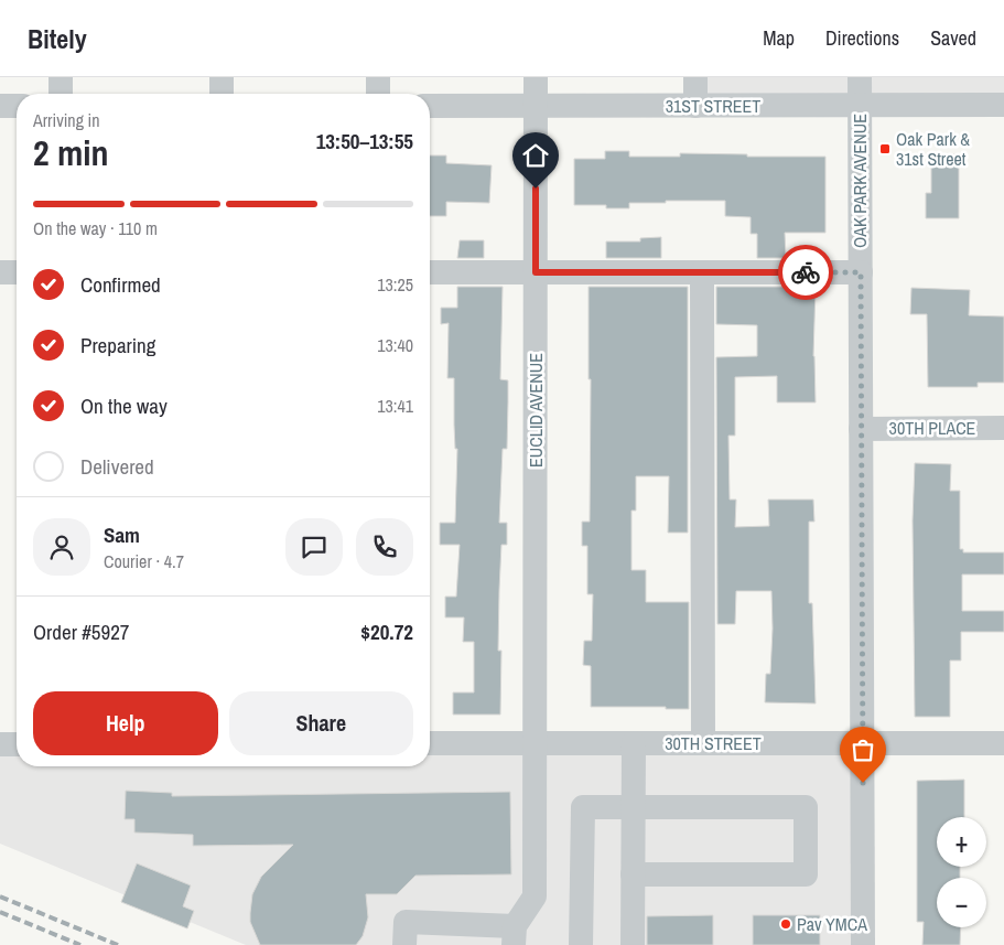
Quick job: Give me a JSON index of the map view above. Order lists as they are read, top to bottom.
{
  "streets": {
    "street": [
      "31ST STREET",
      "OAK PARK AVENUE",
      "EUCLID AVENUE",
      "30TH PLACE",
      "30TH STREET"
    ]
  },
  "crossings": [
    ["31ST STREET", "OAK PARK AVENUE"],
    ["31ST STREET", "EUCLID AVENUE"],
    ["OAK PARK AVENUE", "30TH PLACE"],
    ["OAK PARK AVENUE", "30TH STREET"],
    ["EUCLID AVENUE", "30TH STREET"]
  ],
  "places": {
    "transit": ["Oak Park & 31st Street"],
    "other": ["Pav YMCA"]
  },
  "page": {
    "header": "Bitely",
    "nav": ["Map", "Directions", "Saved"],
    "heading": ["2 min", "Arriving in", "13:50–13:55"],
    "panel": [
      "Sam",
      "Courier · 4.7",
      "Order #5927",
      "$20.72"
    ],
    "bar": "On the way · 110 m",
    "list": [
      ["Confirmed", "13:25"],
      ["Preparing", "13:40"],
      ["On the way", "13:41"],
      "Delivered"
    ],
    "buttons": ["Help", "Share"],
    "map_buttons": ["+", "−"]
  }
}
